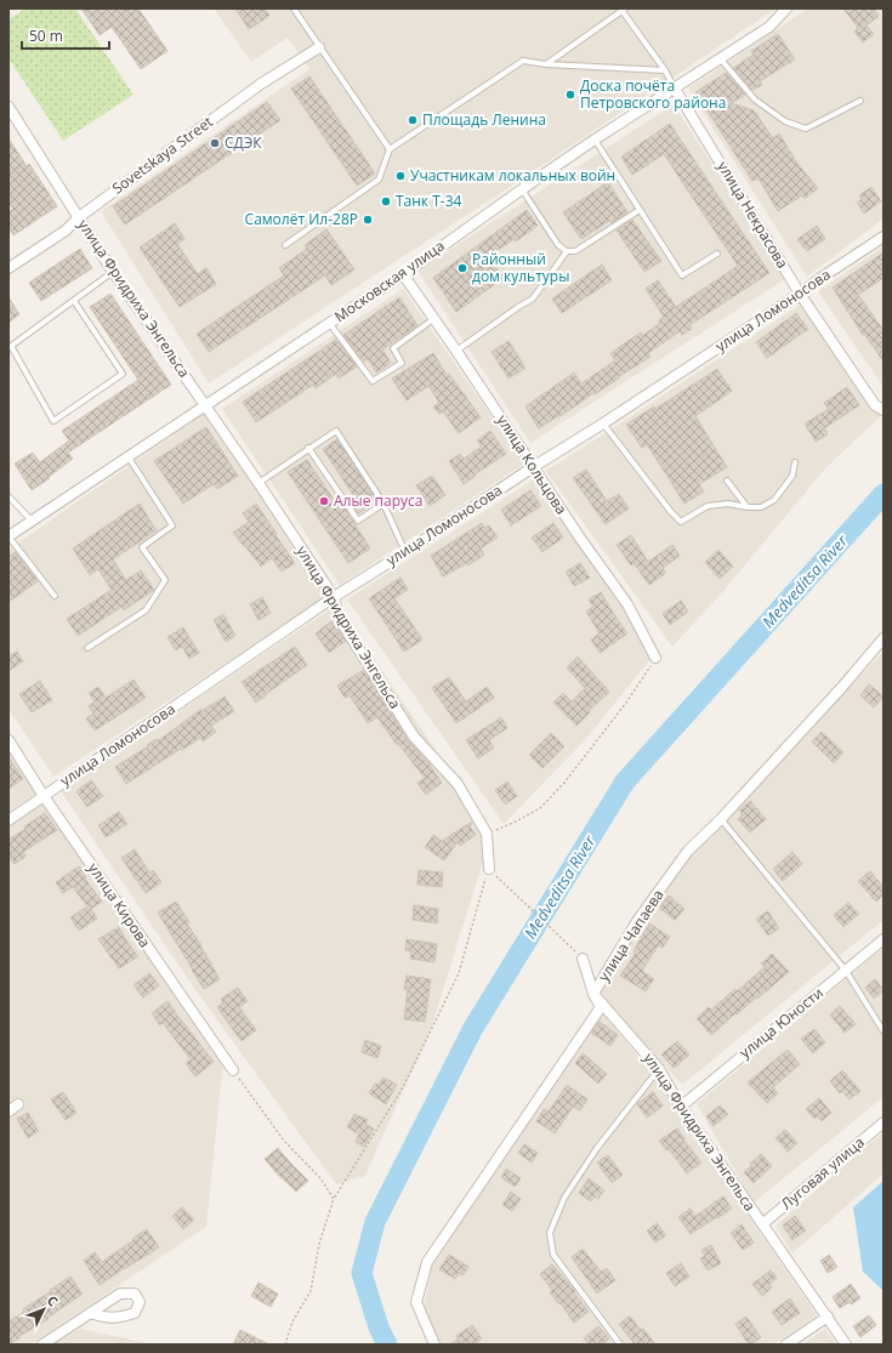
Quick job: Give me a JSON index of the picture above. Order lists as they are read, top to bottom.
{
  "streets": {
    "street": [
      "Sovetskaya Street",
      "улица Некрасова",
      "Московская улица",
      "улица Фридриха Энгельса",
      "улица Ломоносова",
      "улица Кольцова",
      "улица Кирова",
      "улица Чапаева",
      "улица Юности",
      "Луговая улица"
    ]
  },
  "crossings": [
    ["Sovetskaya Street", "улица Фридриха Энгельса"],
    ["улица Некрасова", "Московская улица"],
    ["улица Некрасова", "улица Ломоносова"],
    ["Московская улица", "улица Фридриха Энгельса"],
    ["Московская улица", "улица Кольцова"],
    ["улица Фридриха Энгельса", "улица Ломоносова"],
    ["улица Фридриха Энгельса", "улица Чапаева"],
    ["улица Фридриха Энгельса", "улица Юности"],
    ["улица Фридриха Энгельса", "Луговая улица"],
    ["улица Ломоносова", "улица Кольцова"],
    ["улица Ломоносова", "улица Кирова"]
  ],
  "water": ["Medveditsa River"],
  "places": [
    "Доска почёта Петровского района",
    "Площадь Ленина",
    "СДЭК",
    "Участникам локальных войн",
    "Танк Т-34",
    "Самолёт Ил-28Р",
    "Районный дом культуры",
    "Алые паруса"
  ],
  "scale_bar": "50 m",
  "north": "top right"
}
